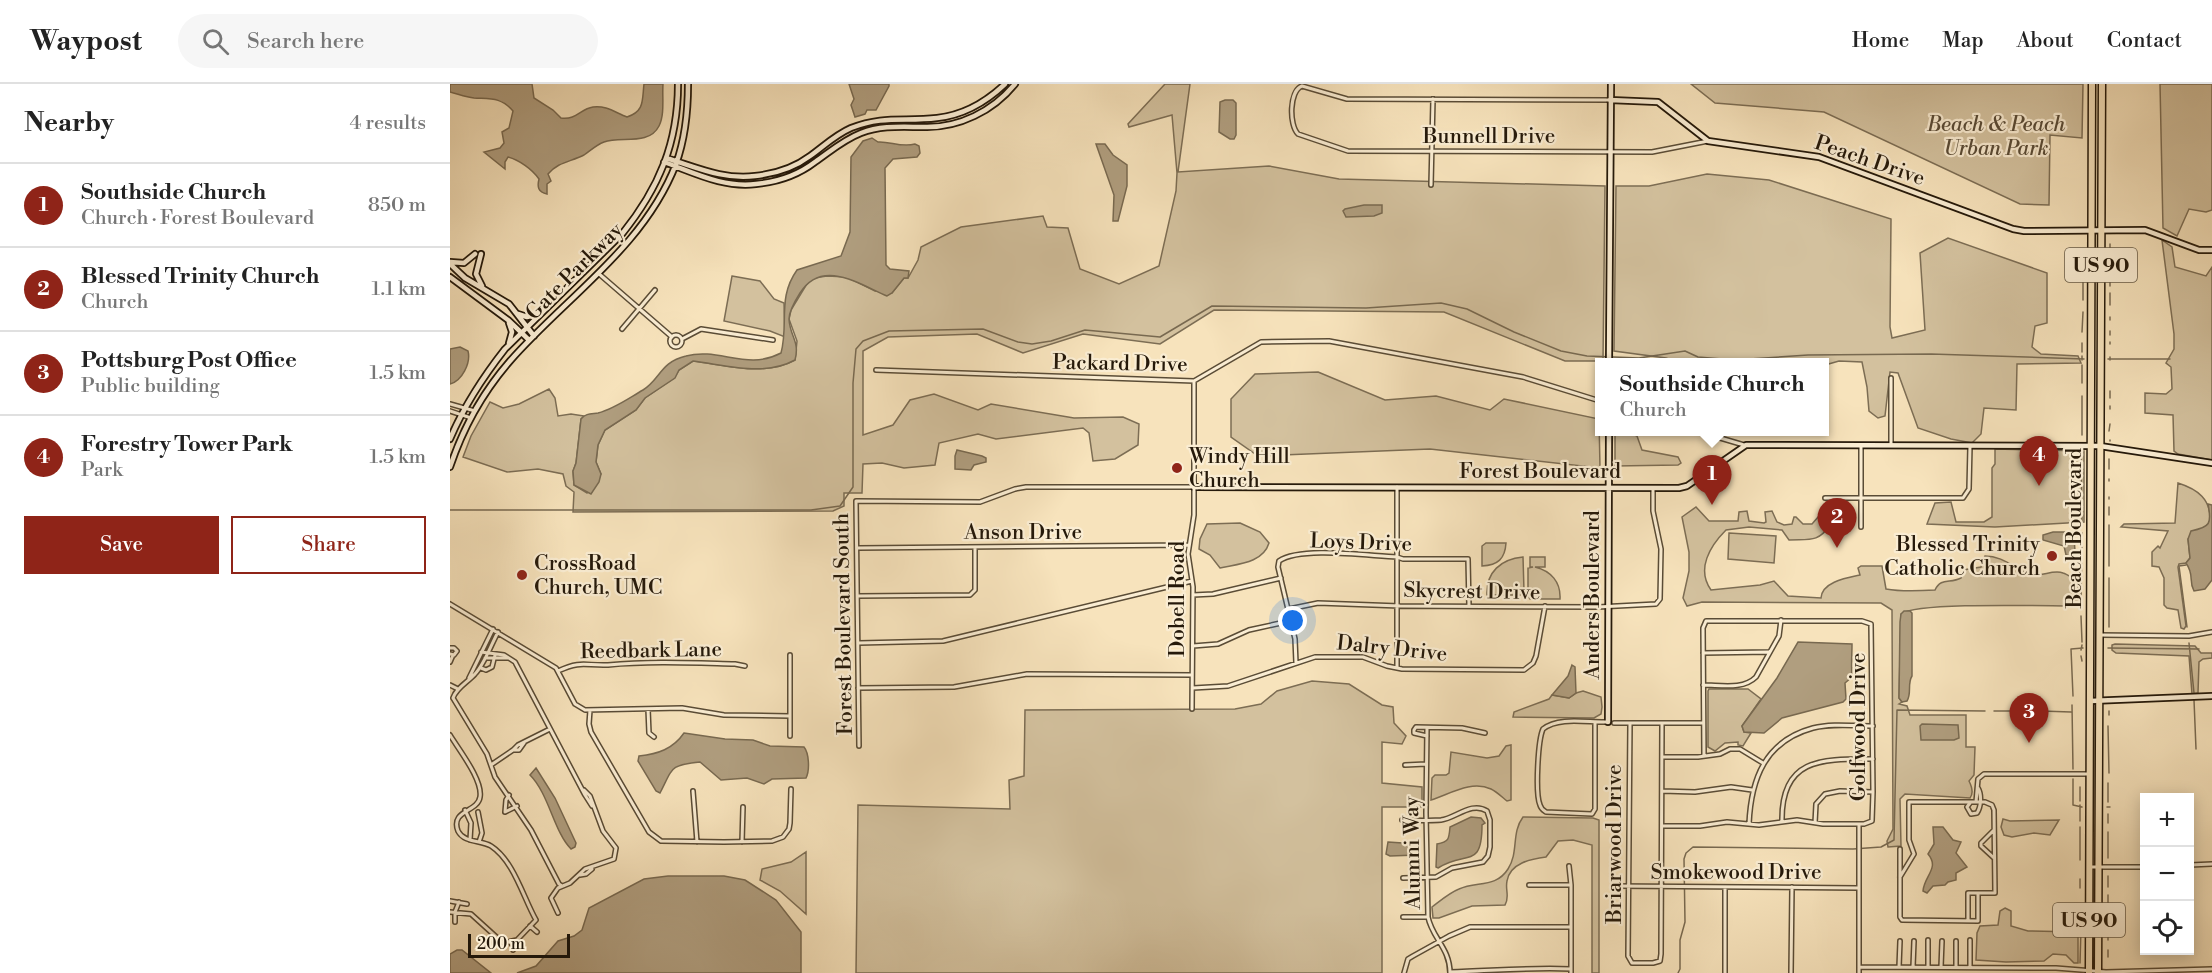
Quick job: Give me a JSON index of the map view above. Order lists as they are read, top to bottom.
{
  "streets": {
    "highway": ["US 90", "Beach Boulevard"],
    "street": [
      "Bunnell Drive",
      "Peach Drive",
      "Gate Parkway",
      "Packard Drive",
      "Forest Boulevard",
      "Anson Drive",
      "Loys Drive",
      "Skycrest Drive",
      "Anders Boulevard",
      "Dobell Road",
      "Forest Boulevard South",
      "Dalry Drive",
      "Reedbark Lane",
      "Golfwood Drive",
      "Briarwood Drive",
      "Alumni Way",
      "Smokewood Drive"
    ]
  },
  "crossings": [
    ["Bunnell Drive", "Peach Drive"],
    ["Peach Drive", "US 90"],
    ["Peach Drive", "Beach Boulevard"],
    ["Packard Drive", "Dobell Road"],
    ["Forest Boulevard", "Skycrest Drive"],
    ["Forest Boulevard", "Anders Boulevard"],
    ["Forest Boulevard", "Dobell Road"],
    ["Forest Boulevard", "Forest Boulevard South"],
    ["Anson Drive", "Dobell Road"],
    ["Anson Drive", "Forest Boulevard South"],
    ["Loys Drive", "Skycrest Drive"],
    ["Skycrest Drive", "Anders Boulevard"],
    ["Skycrest Drive", "Dalry Drive"],
    ["Dobell Road", "Dalry Drive"],
    ["Briarwood Drive", "Smokewood Drive"]
  ],
  "parks": ["Beach & Peach Urban Park"],
  "places": ["Windy Hill Church", "Blessed Trinity Catholic Church", "CrossRoad Church, UMC"],
  "scale_bar": "200 m",
  "page": {
    "header": "Waypost",
    "search": "Search here",
    "nav": [
      "Home",
      "Map",
      "About",
      "Contact"
    ],
    "heading": ["Nearby", "4 results"],
    "list": [
      {
        "mark": "1",
        "name": "Southside Church",
        "note": "Church · Forest Boulevard",
        "value": "850 m"
      },
      {
        "mark": "2",
        "name": "Blessed Trinity Church",
        "note": "Church",
        "value": "1.1 km"
      },
      {
        "mark": "3",
        "name": "Pottsburg Post Office",
        "note": "Public building",
        "value": "1.5 km"
      },
      {
        "mark": "4",
        "name": "Forestry Tower Park",
        "note": "Park",
        "value": "1.5 km"
      }
    ],
    "popup": ["Southside Church", "Church"],
    "pins": [
      "4",
      "1",
      "2",
      "3"
    ],
    "buttons": ["Save", "Share"],
    "map_buttons": ["+", "−"],
    "scale": "200 m"
  }
}
